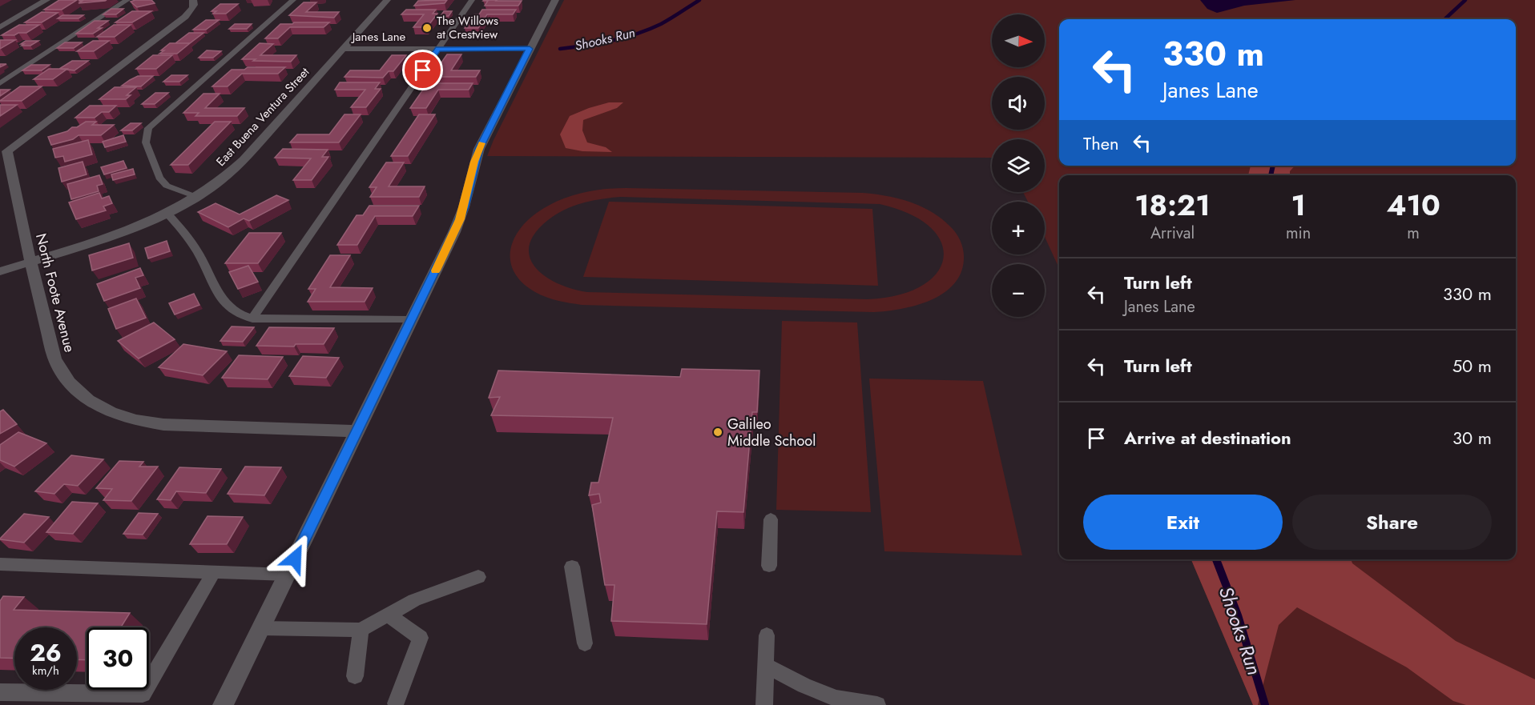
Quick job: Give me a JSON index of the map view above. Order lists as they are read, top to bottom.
{
  "streets": {
    "street": ["Janes Lane", "East Buena Ventura Street", "North Foote Avenue"]
  },
  "crossings": [
    ["Janes Lane", "East Buena Ventura Street"],
    ["East Buena Ventura Street", "North Foote Avenue"]
  ],
  "water": ["Shooks Run"],
  "places": ["The Willows at Crestview", "Galileo Middle School"],
  "north": "right",
  "page": {
    "map_buttons": ["+", "−"],
    "turn": ["330 m", "Janes Lane"],
    "then": "Then",
    "eta": [
      "18:21",
      "Arrival",
      "1",
      "min",
      "410",
      "m"
    ],
    "list": [
      {
        "name": "Turn left",
        "note": "Janes Lane",
        "value": "330 m"
      },
      {
        "name": "Turn left",
        "value": "50 m"
      },
      {
        "name": "Arrive at destination",
        "value": "30 m"
      }
    ],
    "buttons": ["Exit", "Share"],
    "speed": "26 km/h",
    "limit": "30"
  }
}
